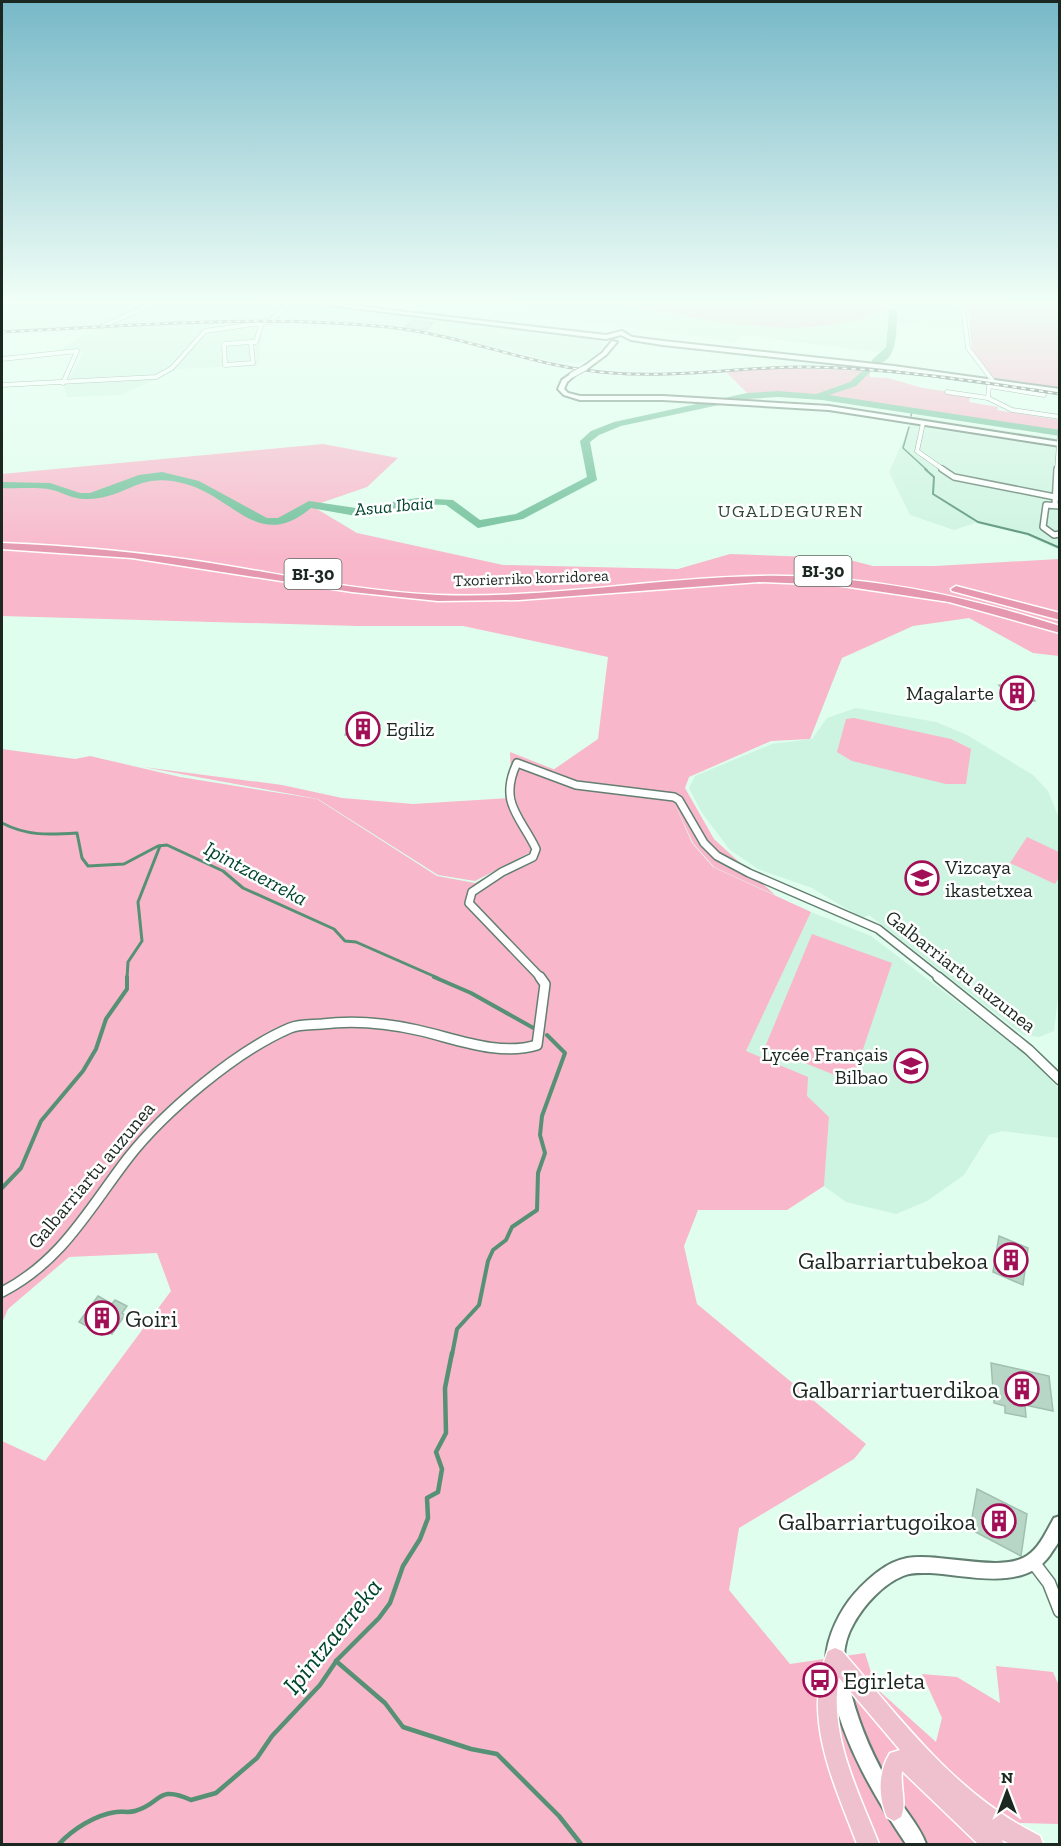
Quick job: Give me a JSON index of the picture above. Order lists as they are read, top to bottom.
{
  "streets": {
    "highway": ["BI-30", "Txorierriko korridorea"],
    "street": ["Galbarriartu auzunea"]
  },
  "districts": ["UGALDEGUREN"],
  "water": ["Asua Ibaia", "Ipintzaerreka"],
  "places": {
    "building": [
      "Magalarte",
      "Egiliz",
      "Galbarriartubekoa",
      "Goiri",
      "Galbarriartuerdikoa",
      "Galbarriartugoikoa"
    ],
    "school or university": ["Vizcaya ikastetxea", "Lycée Français Bilbao"],
    "bus stop": ["Egirleta"]
  },
  "north": "top"
}
